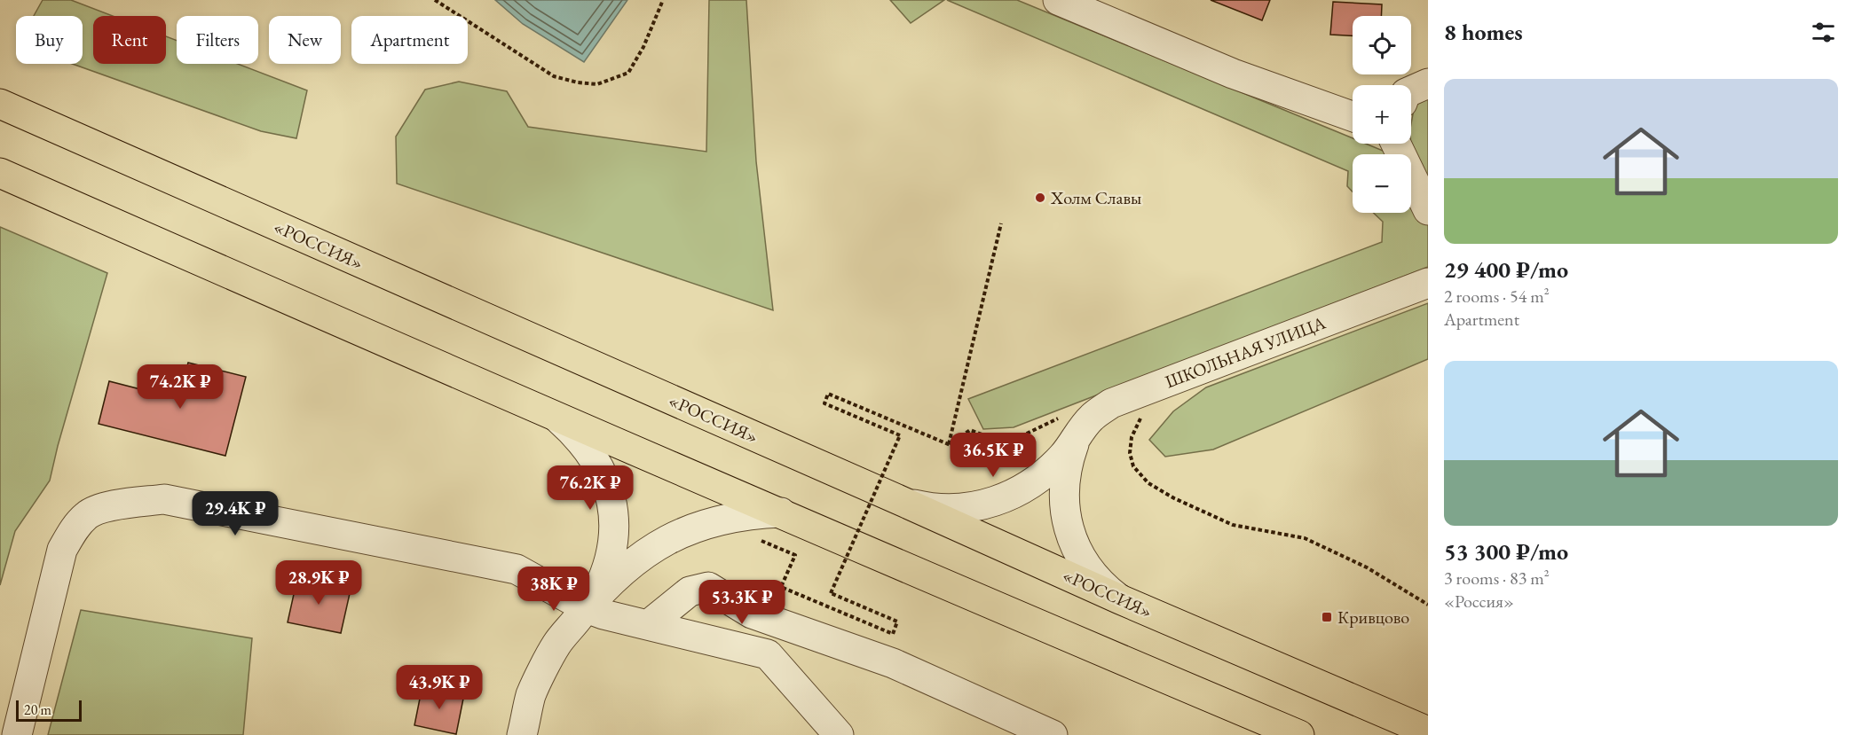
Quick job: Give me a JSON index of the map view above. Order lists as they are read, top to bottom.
{
  "streets": {
    "highway": ["«РОССИЯ»"],
    "street": ["ШКОЛЬНАЯ УЛИЦА"]
  },
  "places": {
    "other": ["Холм Славы"],
    "transit": ["Кривцово"]
  },
  "scale_bar": "20 m",
  "page": {
    "heading": "8 homes",
    "map_buttons": ["+", "−"],
    "chip": [
      "Buy",
      "Rent",
      "Filters",
      "New",
      "Apartment"
    ],
    "list": [
      {
        "name": "29 400 ₽/mo",
        "note": "2 rooms · 54 m² · Apartment"
      },
      {
        "name": "53 300 ₽/mo",
        "note": "3 rooms · 83 m² · «Россия»"
      }
    ],
    "price": [
      "74.2K ₽",
      "36.5K ₽",
      "76.2K ₽",
      "29.4K ₽",
      "28.9K ₽",
      "38K ₽",
      "53.3K ₽",
      "43.9K ₽"
    ],
    "scale": "20 m"
  }
}
